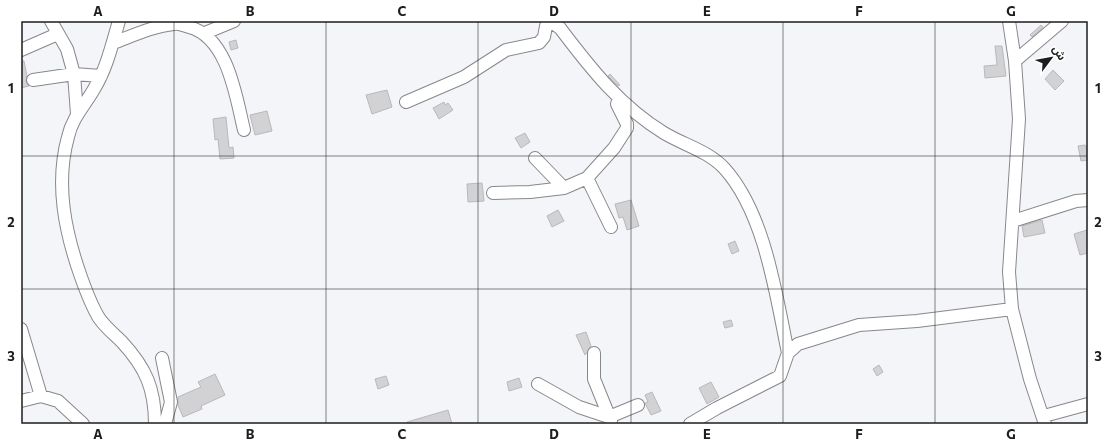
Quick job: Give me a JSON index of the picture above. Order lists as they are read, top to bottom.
{
  "north": "top right",
  "grid": {
    "columns": [
      "A",
      "B",
      "C",
      "D",
      "E",
      "F",
      "G"
    ],
    "rows": ["1", "2", "3"]
  }
}
